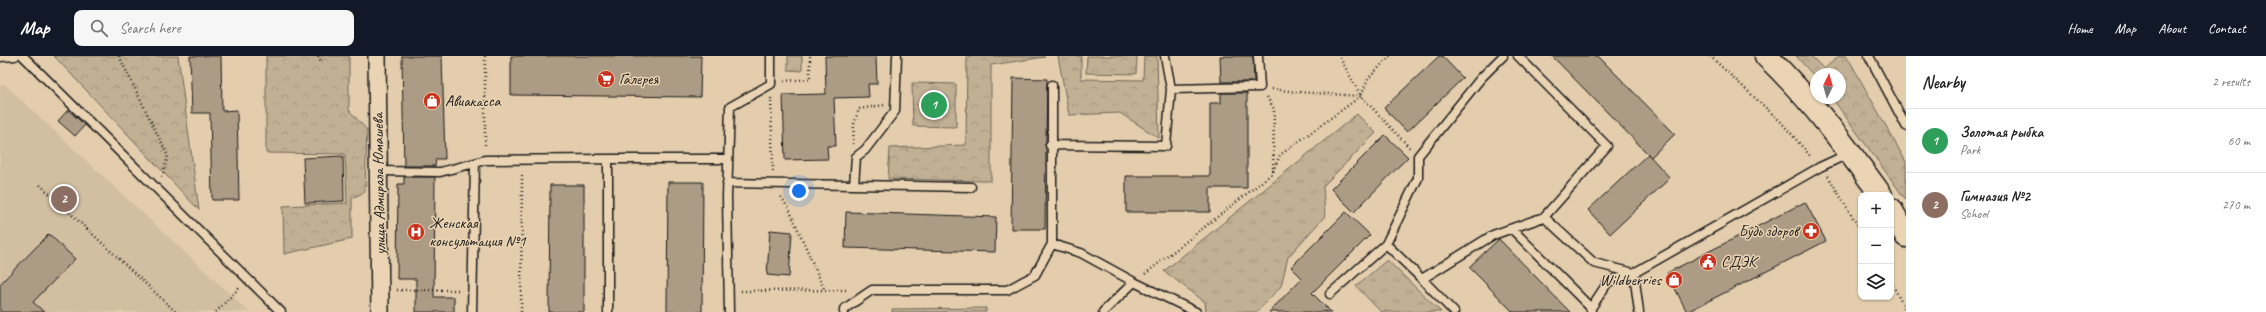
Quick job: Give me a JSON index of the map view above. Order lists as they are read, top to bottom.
{
  "streets": {
    "street": ["улица Адмирала Юмашева"]
  },
  "places": {
    "supermarket": ["Галерея"],
    "shop": ["Авиакасса", "Wildberries"],
    "pharmacy": ["Будь здоров"],
    "hospital": ["Женская консультация №1"],
    "public building": ["СДЭК"]
  },
  "north": "top",
  "page": {
    "header": "Map",
    "search": "Search here",
    "nav": [
      "Home",
      "Map",
      "About",
      "Contact"
    ],
    "heading": ["Nearby", "2 results"],
    "pins": ["1", "2"],
    "list": [
      {
        "mark": "1",
        "name": "Золотая рыбка",
        "note": "Park",
        "value": "60 m"
      },
      {
        "mark": "2",
        "name": "Гимназия №2",
        "note": "School",
        "value": "270 m"
      }
    ],
    "map_buttons": ["+", "−"]
  }
}
